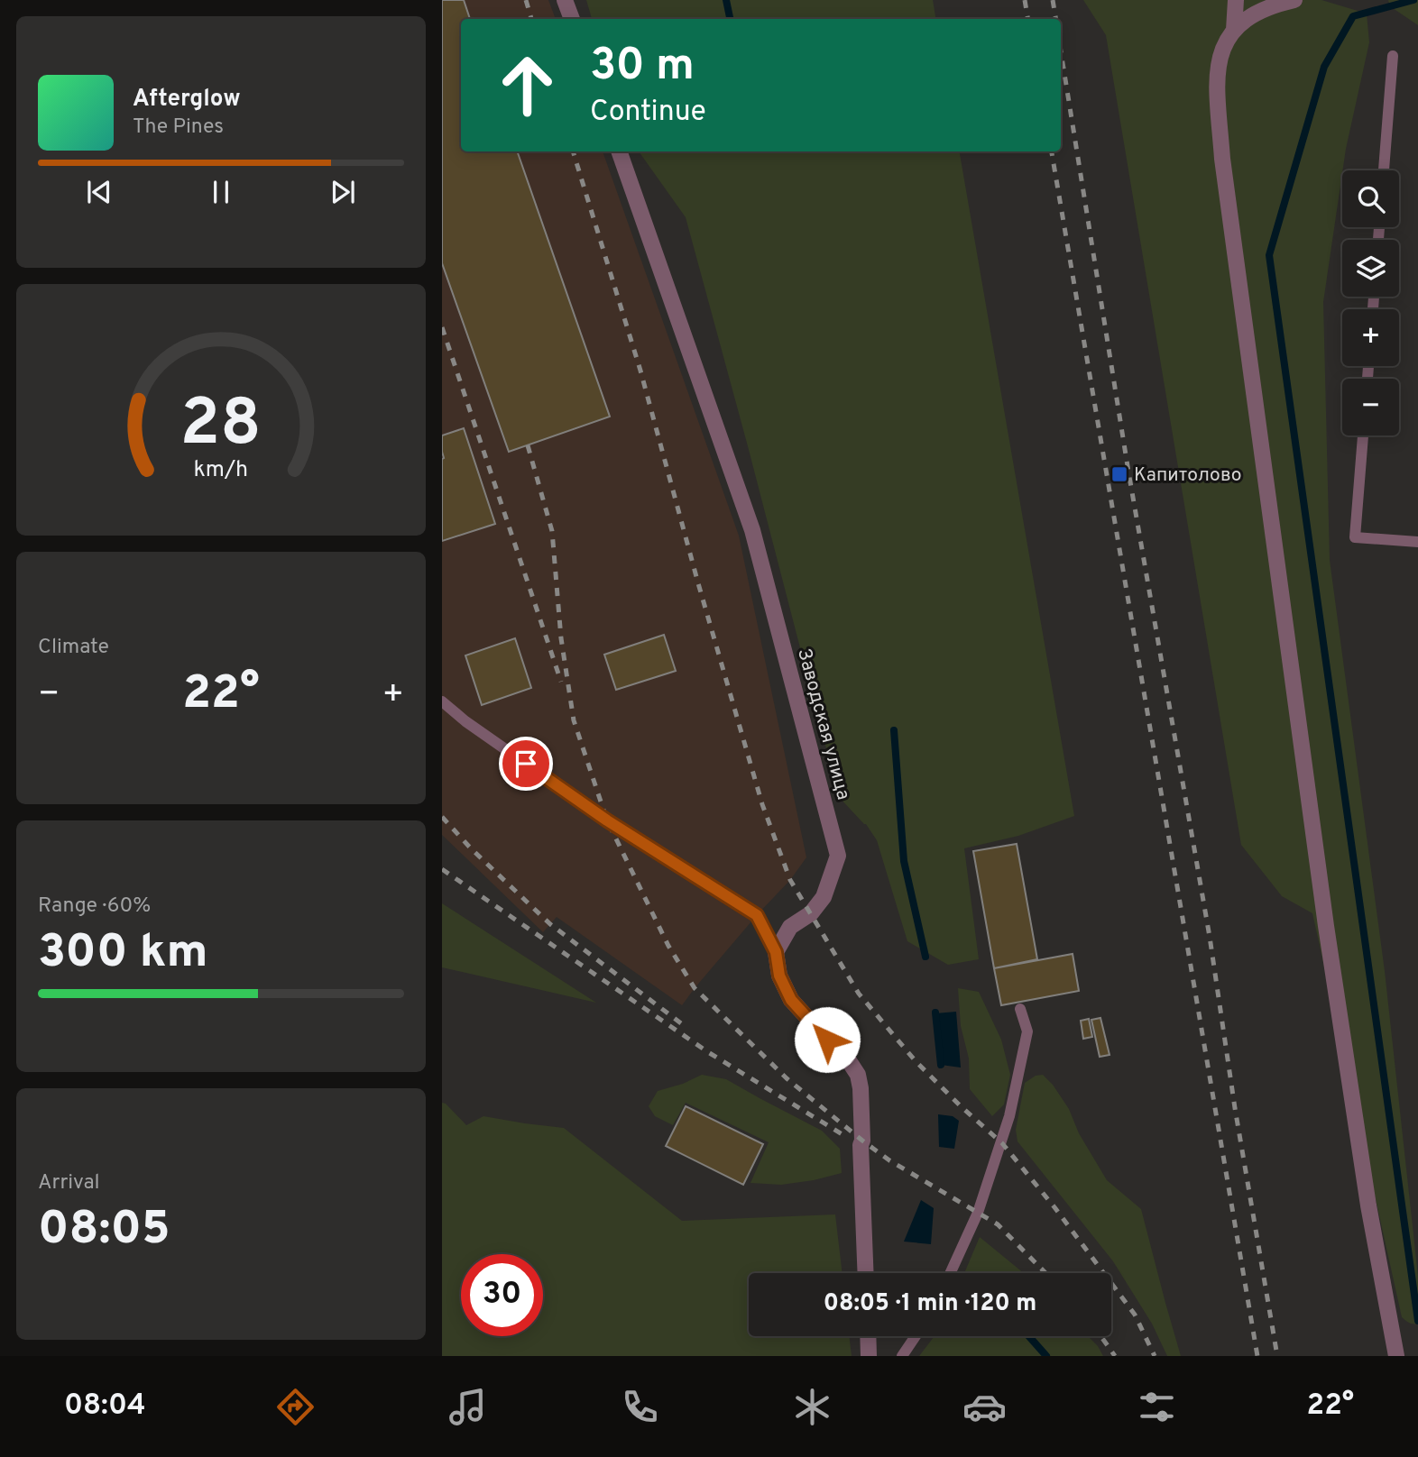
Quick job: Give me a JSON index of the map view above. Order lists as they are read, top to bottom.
{
  "streets": {
    "street": ["Заводская улица"]
  },
  "places": {
    "transit": ["Капитолово"]
  },
  "page": {
    "turn": ["30 m", "Continue"],
    "song": ["Afterglow", "The Pines"],
    "map_buttons": ["+", "−"],
    "tile": [
      "Climate",
      ["Range · 60%", "300 km"],
      ["Arrival", "08:05"]
    ],
    "heat": ["−", "22°", "+"],
    "limit": "30",
    "trip": "08:05 · 1 min · 120 m",
    "tabs": ["08:04", "22°"],
    "gauge": ["28", "km/h"]
  }
}
